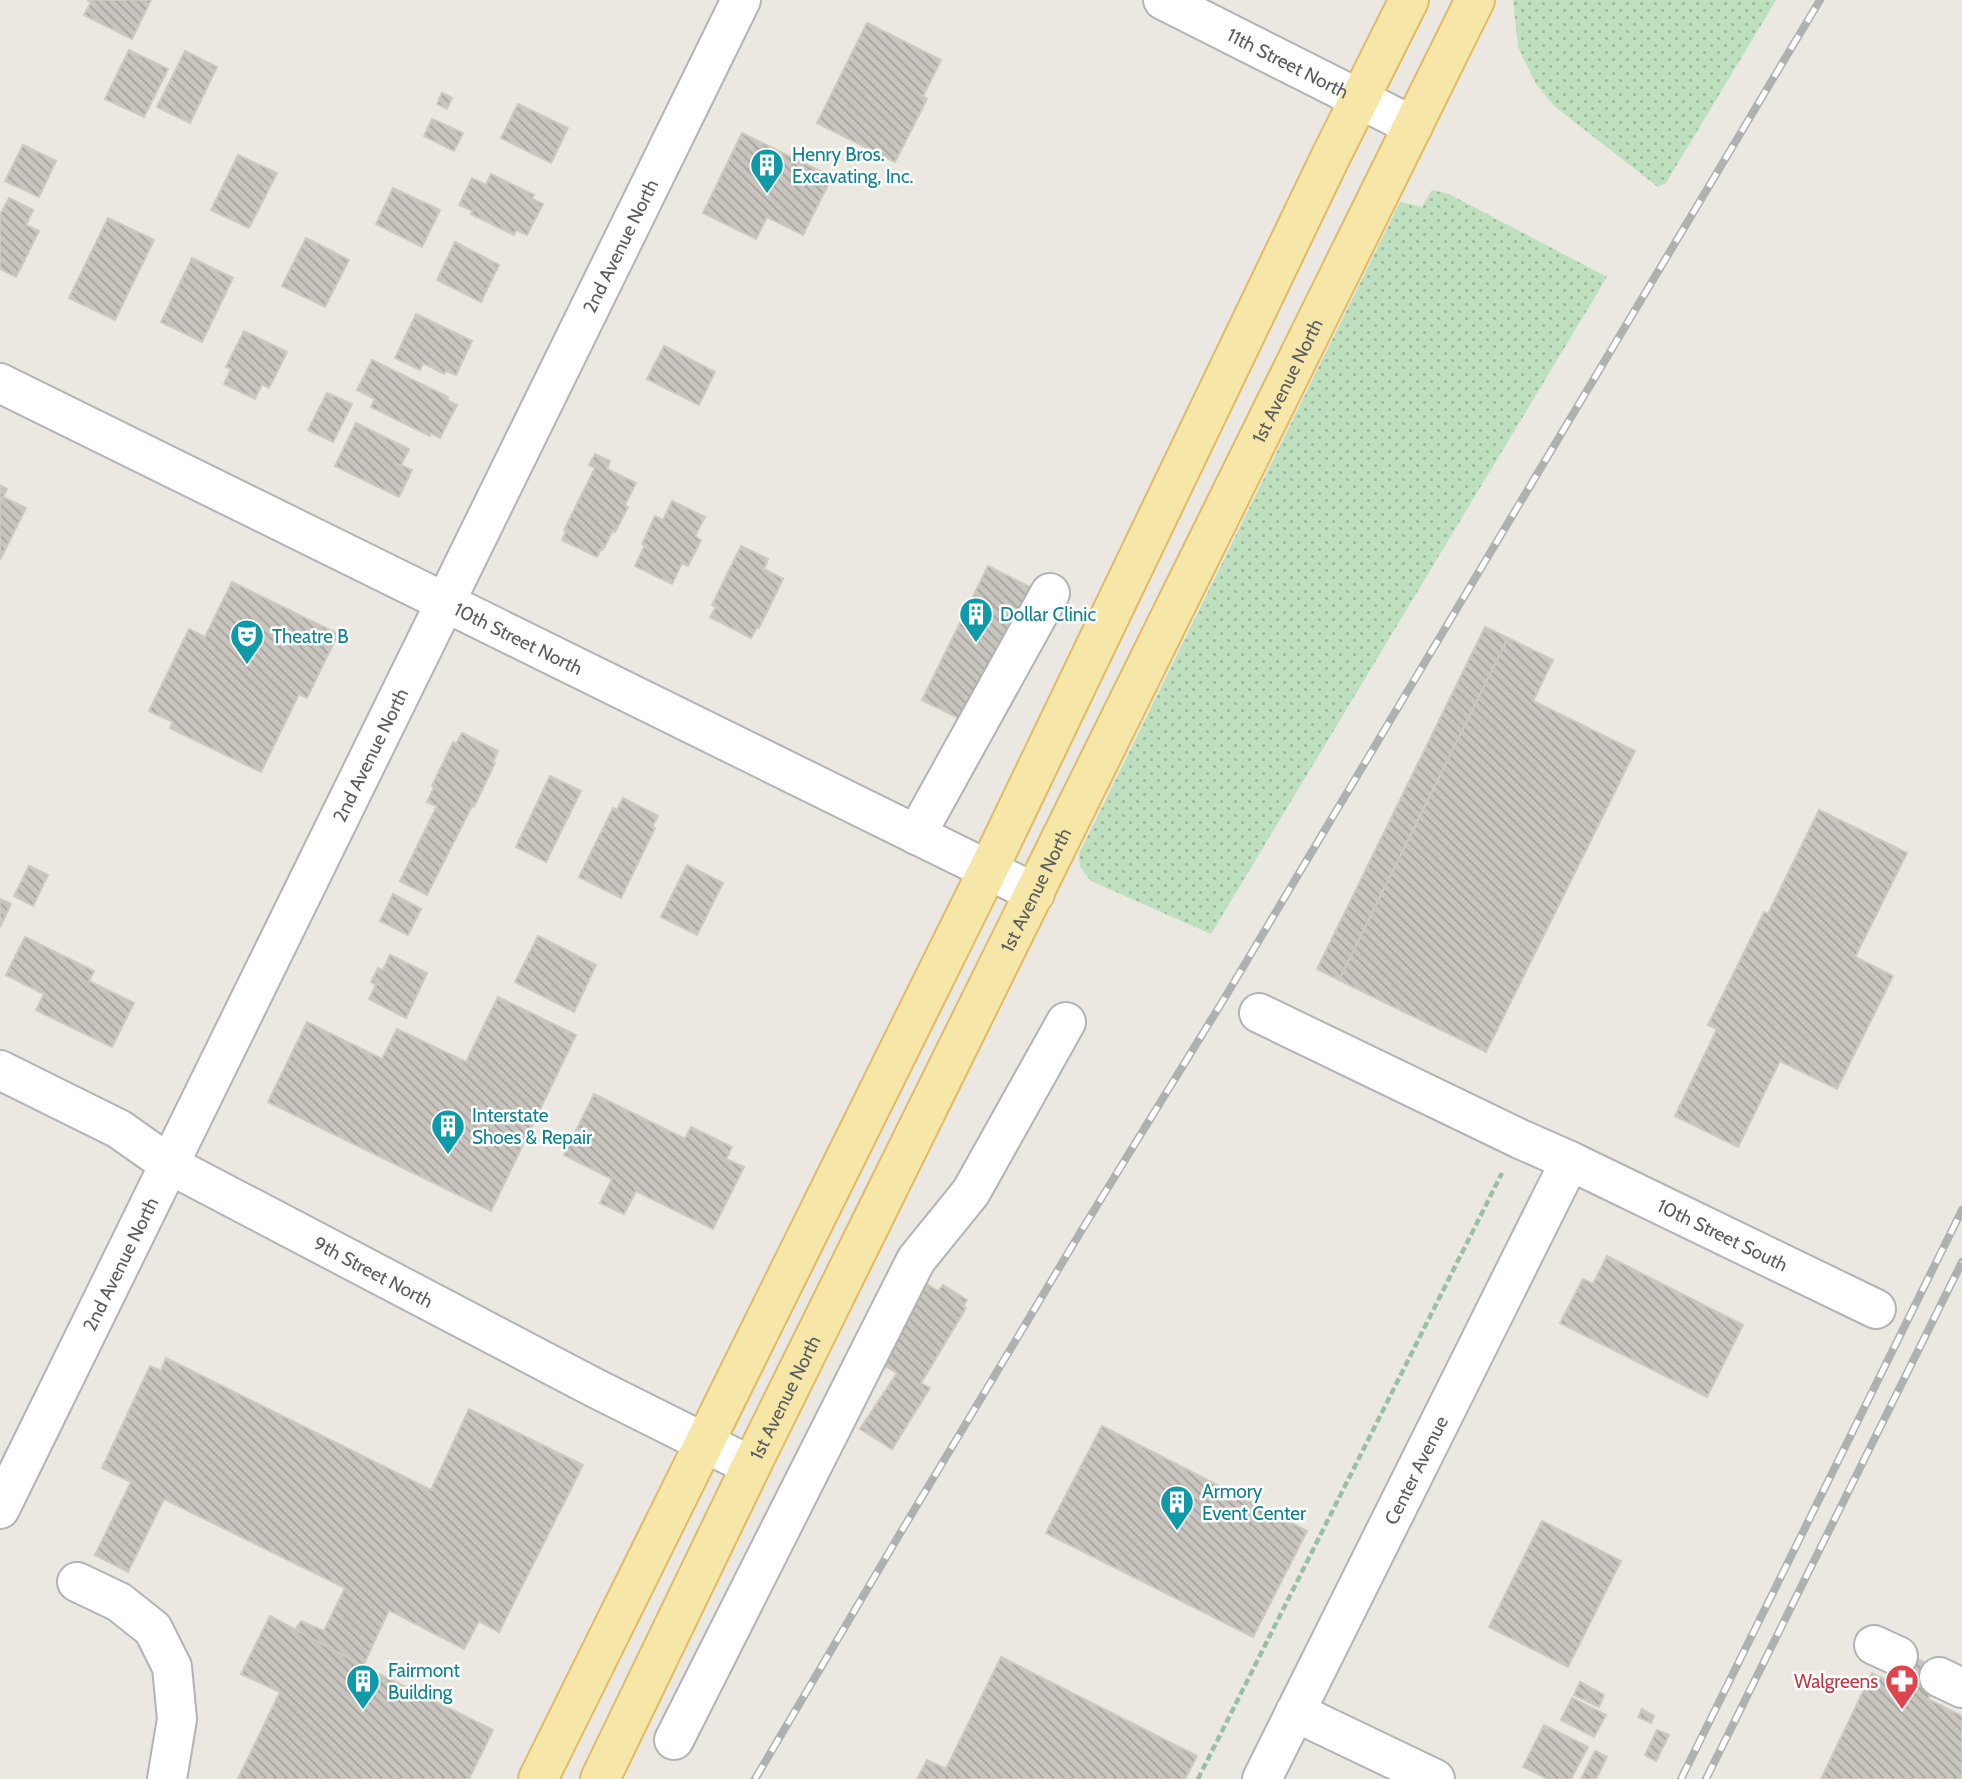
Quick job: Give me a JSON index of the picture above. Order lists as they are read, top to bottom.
{
  "streets": {
    "main road": ["1st Avenue North"],
    "street": [
      "11th Street North",
      "2nd Avenue North",
      "10th Street North",
      "10th Street South",
      "9th Street North",
      "Center Avenue"
    ]
  },
  "crossings": [
    ["11th Street North", "1st Avenue North"],
    ["2nd Avenue North", "10th Street North"],
    ["2nd Avenue North", "9th Street North"],
    ["1st Avenue North", "10th Street North"],
    ["1st Avenue North", "9th Street North"],
    ["10th Street South", "Center Avenue"]
  ],
  "places": {
    "building": [
      "Henry Bros. Excavating, Inc.",
      "Dollar Clinic",
      "Interstate Shoes & Repair",
      "Armory Event Center",
      "Fairmont Building"
    ],
    "theatre": ["Theatre B"],
    "pharmacy": ["Walgreens"]
  }
}
